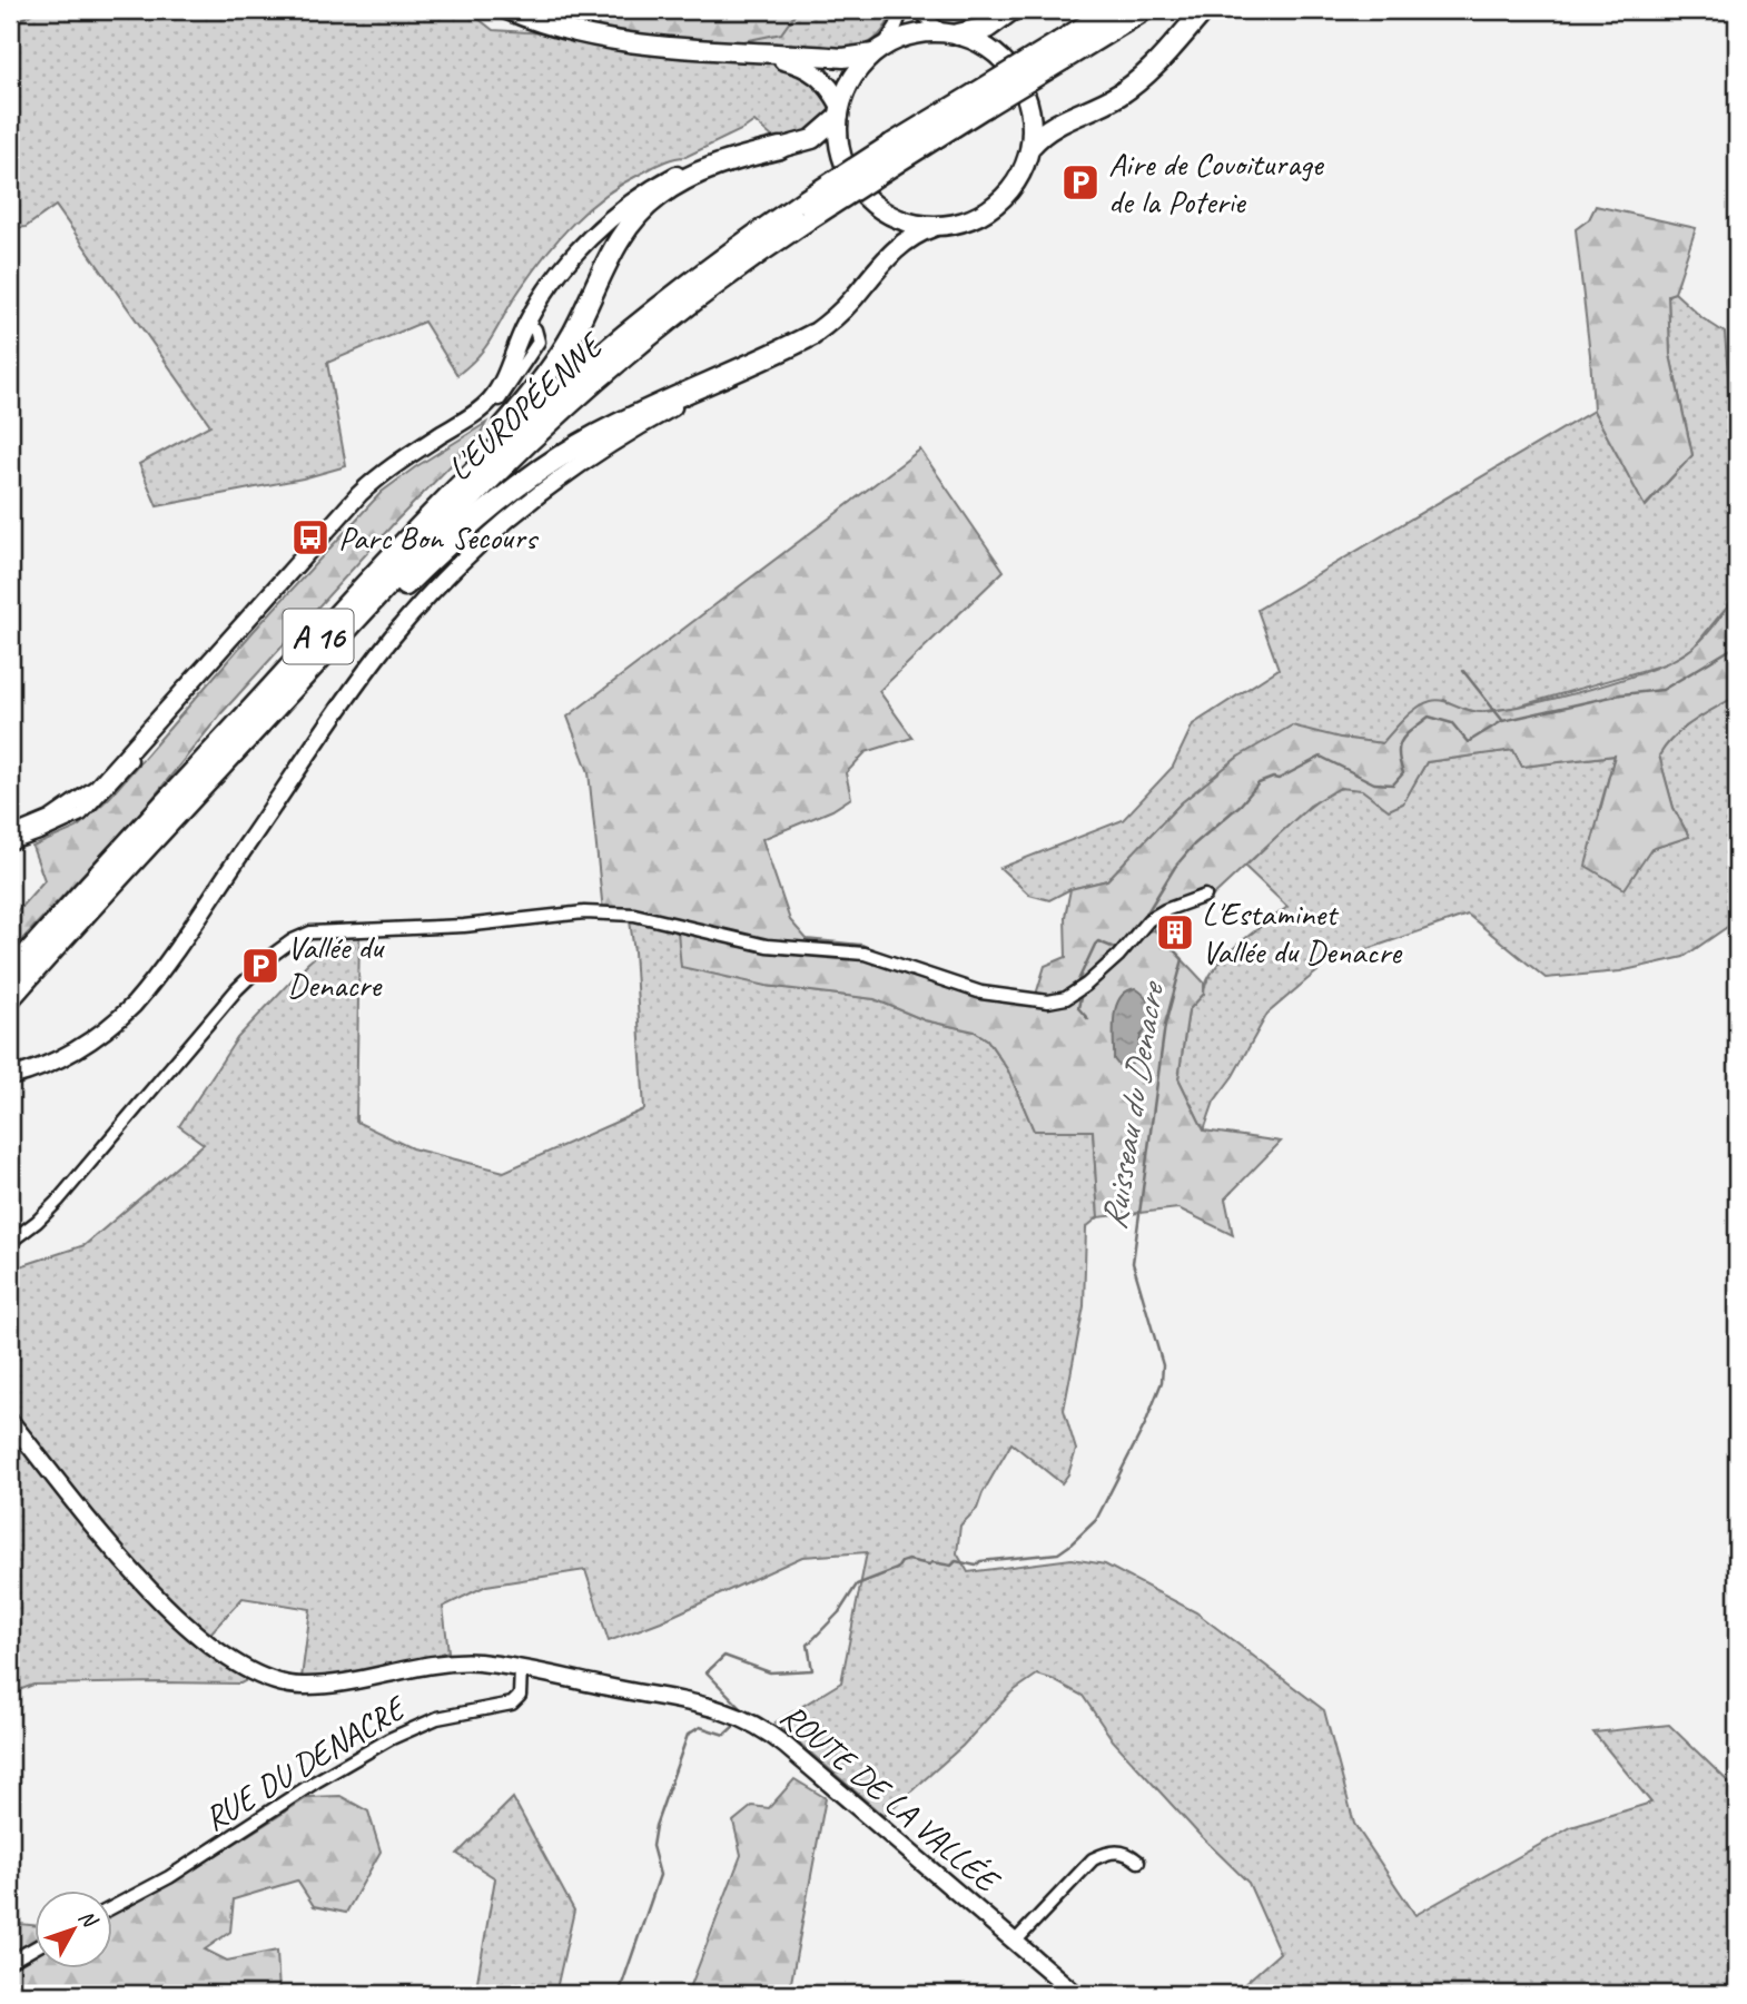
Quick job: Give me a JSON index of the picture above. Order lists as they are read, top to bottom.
{
  "streets": {
    "highway": ["L'EUROPÉENNE", "A 16"],
    "main road": ["ROUTE DE LA VALLÉE"],
    "street": ["RUE DU DENACRE"]
  },
  "crossings": [
    ["RUE DU DENACRE", "ROUTE DE LA VALLÉE"]
  ],
  "water": ["Ruisseau du Denacre"],
  "places": {
    "parking": ["Aire de Covoiturage de la Poterie", "Vallée du Denacre"],
    "bus stop": ["Parc Bon Secours"],
    "building": ["L'Estaminet Vallée du Denacre"]
  },
  "north": "top right"
}
